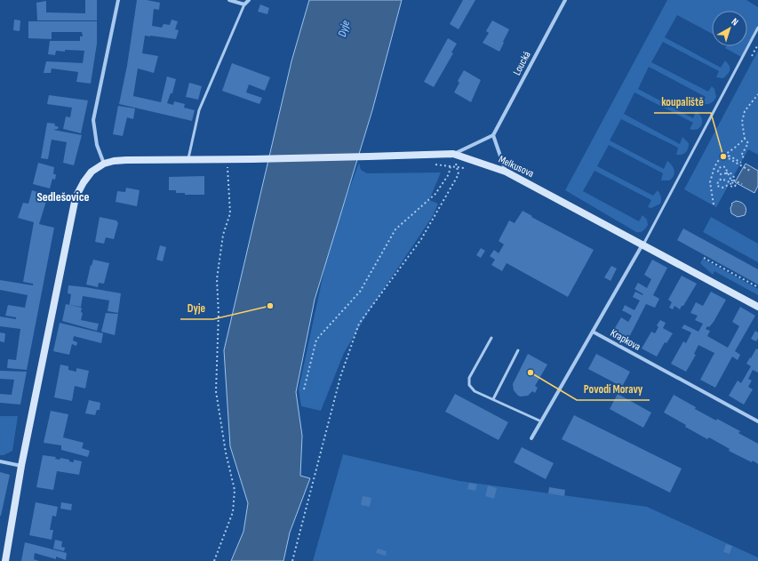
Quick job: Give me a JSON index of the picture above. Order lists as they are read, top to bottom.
{
  "streets": {
    "street": ["Loucká", "Melkusova", "Krapkova"]
  },
  "districts": ["Sedlešovice"],
  "water": ["Dyje"],
  "places": ["koupaliště", "Dyje", "Povodí Moravy"],
  "north": "top right"
}
